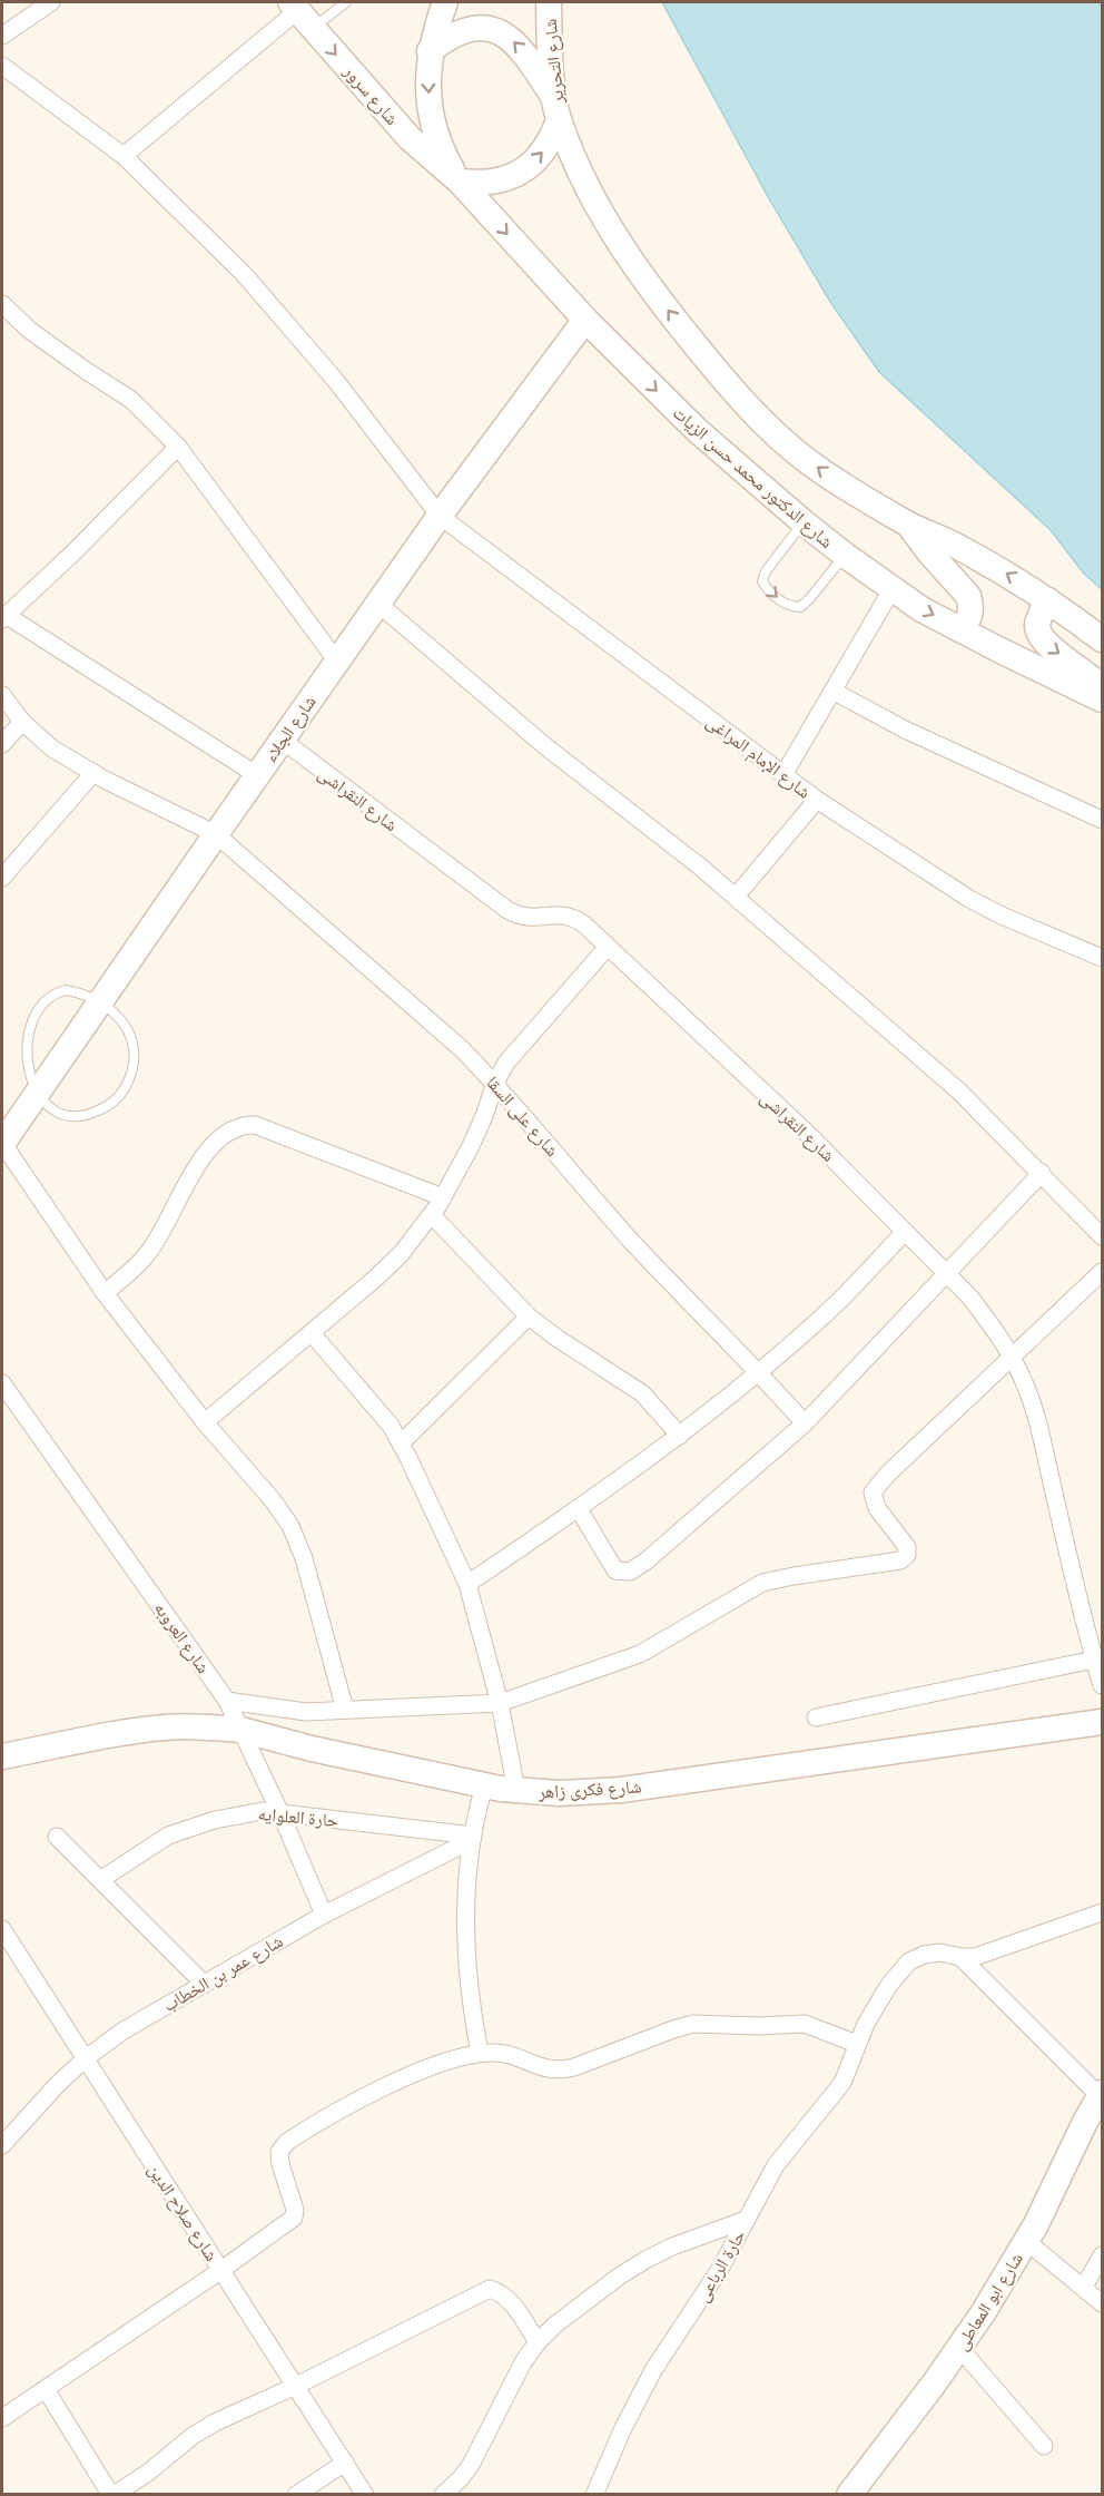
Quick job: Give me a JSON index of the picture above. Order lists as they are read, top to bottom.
{
  "streets": {
    "street": [
      "شارع التحرير",
      "شارع سرور",
      "شارع الدكتور محمد حسن الزيات",
      "شارع الجلاء",
      "شارع الإمام المراغى",
      "شارع النقراشى",
      "شارع على السقا",
      "شارع العروبه",
      "شارع فكرى زاهر",
      "حارة العلوايه",
      "شارع عمر بن الخطاب",
      "شارع صلاح الدين",
      "حارة الرباعى",
      "شارع ابو المعاطى"
    ]
  },
  "crossings": [
    ["شارع التحرير", "شارع سرور"],
    ["شارع التحرير", "شارع الدكتور محمد حسن الزيات"],
    ["شارع سرور", "شارع الدكتور محمد حسن الزيات"],
    ["شارع الدكتور محمد حسن الزيات", "شارع الجلاء"],
    ["شارع الجلاء", "شارع الإمام المراغى"],
    ["شارع الجلاء", "شارع النقراشى"],
    ["شارع الجلاء", "شارع على السقا"],
    ["شارع العروبه", "شارع فكرى زاهر"],
    ["شارع العروبه", "حارة العلوايه"],
    ["شارع العروبه", "شارع عمر بن الخطاب"],
    ["حارة العلوايه", "شارع عمر بن الخطاب"],
    ["شارع عمر بن الخطاب", "شارع صلاح الدين"]
  ],
  "one_way": ["شارع سرور"]
}
